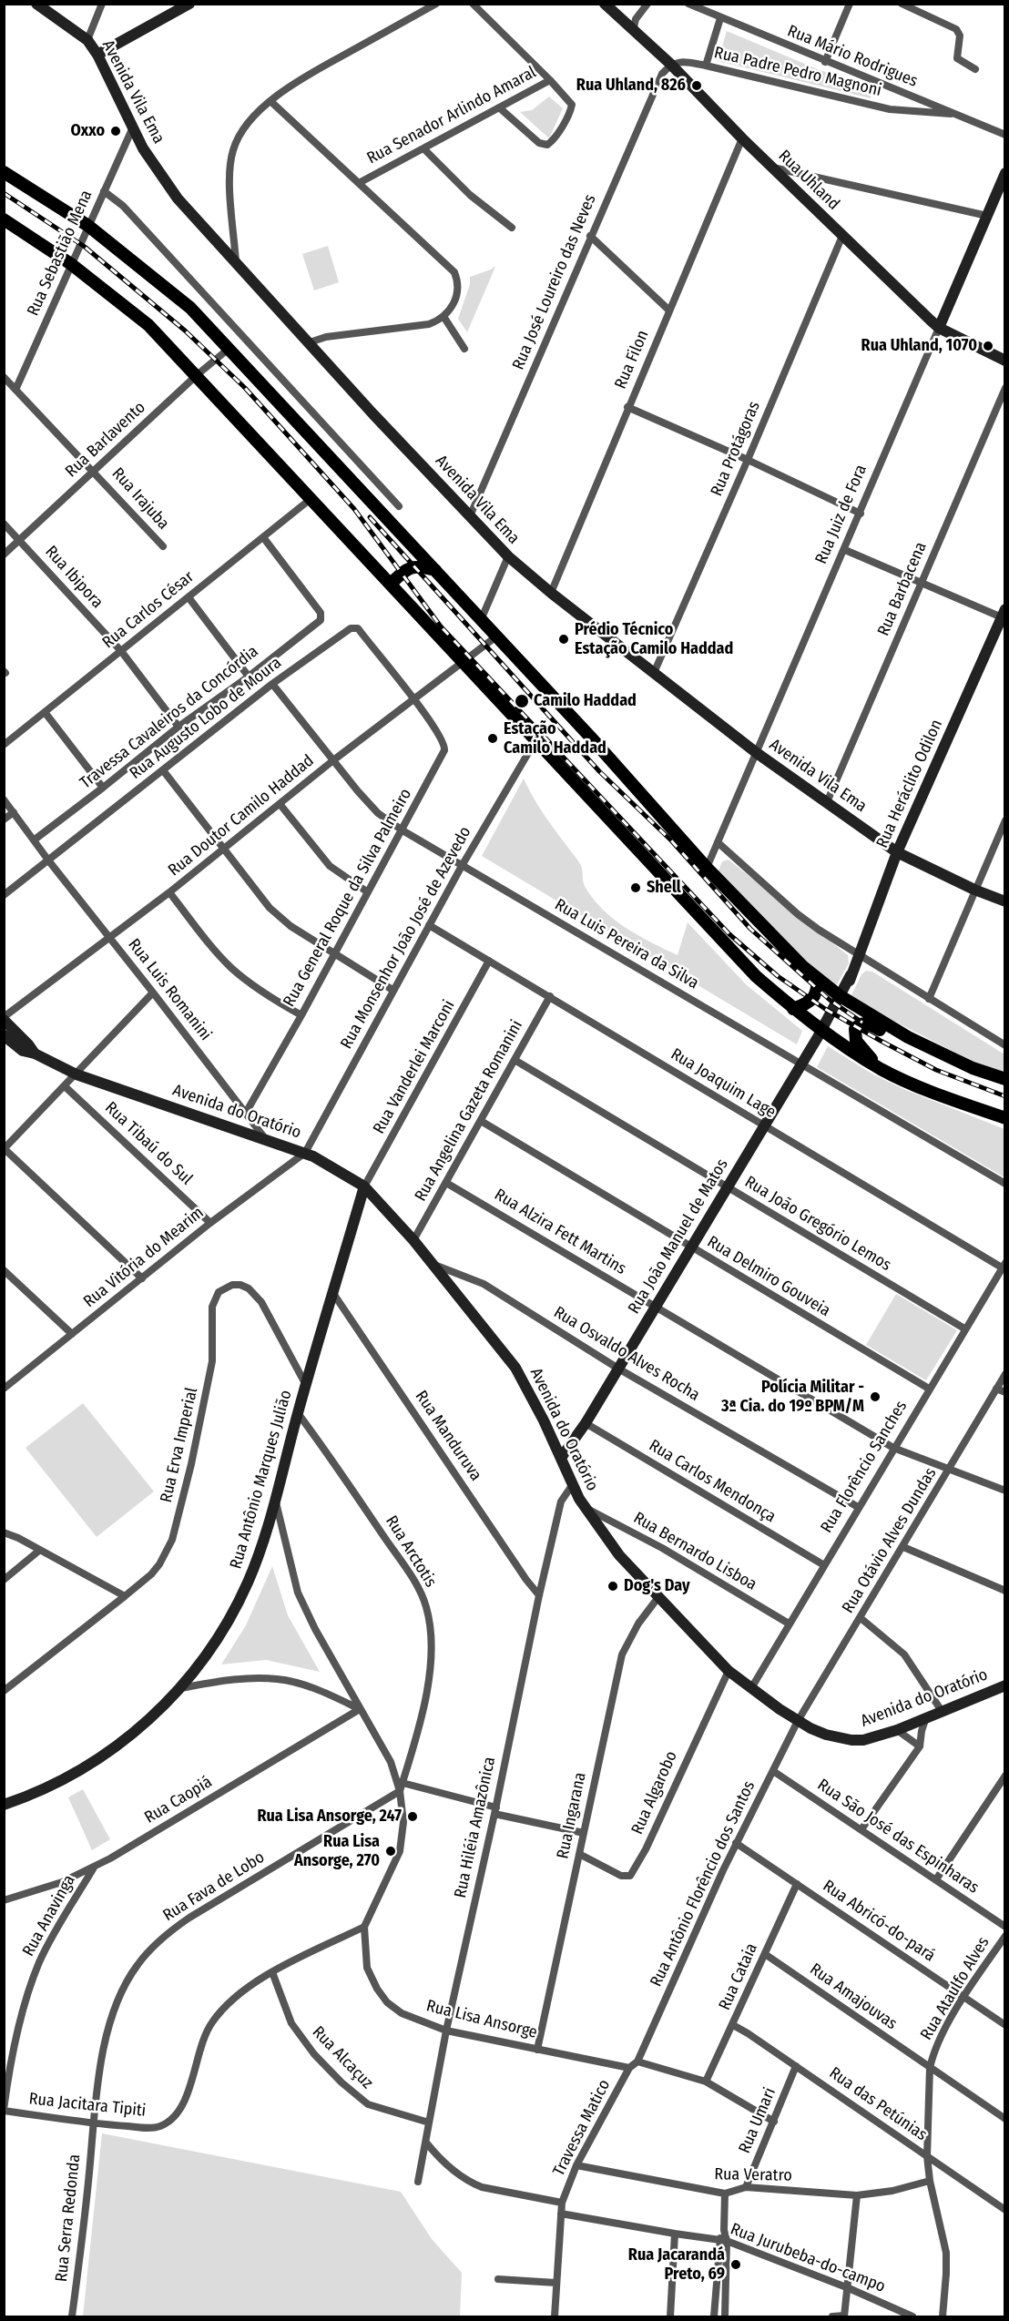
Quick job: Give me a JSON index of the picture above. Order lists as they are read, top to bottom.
{
  "streets": {
    "main road": [
      "Avenida Vila Ema",
      "Rua Uhland",
      "Rua Juiz de Fora",
      "Rua Heráclito Odilon",
      "Avenida do Oratório",
      "Rua João Manuel de Matos",
      "Rua Antônio Marques Julião"
    ],
    "street": [
      "Rua Mário Rodrigues",
      "Rua Padre Pedro Magnoni",
      "Rua Senador Arlindo Amaral",
      "Rua Sebastião Mena",
      "Rua José Loureiro das Neves",
      "Rua Filon",
      "Rua Barlavento",
      "Rua Protágoras",
      "Rua Irajuba",
      "Rua Ibipora",
      "Rua Barbacena",
      "Rua Carlos César",
      "Travessa Cavaleiros da Concórdia",
      "Rua Augusto Lobo de Moura",
      "Rua Doutor Camilo Haddad",
      "Rua General Roque da Silva Palmeiro",
      "Rua Monsenhor João José de Azevedo",
      "Rua Luis Pereira da Silva",
      "Rua Luis Romanini",
      "Rua Vanderlei Marconi",
      "Rua Joaquim Lage",
      "Rua Angelina Gazeta Romanini",
      "Rua Tibaú do Sul",
      "Rua João Gregório Lemos",
      "Rua Alzira Fett Martins",
      "Rua Vitória do Mearim",
      "Rua Delmiro Gouveia",
      "Rua Osvaldo Alves Rocha",
      "Rua Manduruva",
      "Rua Erva Imperial",
      "Rua Florêncio Sanches",
      "Rua Carlos Mendonça",
      "Rua Otávio Alves Dundas",
      "Rua Arctotis",
      "Rua Bernardo Lisboa",
      "Rua Algarobo",
      "Rua Caopiá",
      "Rua Ingarana",
      "Rua Hiléia Amazônica",
      "Rua São José das Espinharas",
      "Rua Antônio Florêncio dos Santos",
      "Rua Fava de Lobo",
      "Rua Anavinga",
      "Rua Abricó-do-pará",
      "Rua Cataia",
      "Rua Ataulfo Alves",
      "Rua Amajouvas",
      "Rua Lisa Ansorge",
      "Rua Alcaçuz",
      "Rua das Petúnias",
      "Rua Jacitara Tipiti",
      "Rua Umari",
      "Travessa Matico",
      "Rua Veratro",
      "Rua Serra Redonda",
      "Rua Jurubeba-do-campo"
    ]
  },
  "crossings": [
    ["Rua Mário Rodrigues", "Rua Padre Pedro Magnoni"],
    ["Rua Padre Pedro Magnoni", "Rua Uhland"],
    ["Rua Padre Pedro Magnoni", "Rua José Loureiro das Neves"],
    ["Avenida Vila Ema", "Rua Sebastião Mena"],
    ["Avenida Vila Ema", "Rua José Loureiro das Neves"],
    ["Avenida Vila Ema", "Rua Filon"],
    ["Avenida Vila Ema", "Rua Protágoras"],
    ["Avenida Vila Ema", "Rua Juiz de Fora"],
    ["Avenida Vila Ema", "Rua Barbacena"],
    ["Avenida Vila Ema", "Rua Heráclito Odilon"],
    ["Rua Uhland", "Rua José Loureiro das Neves"],
    ["Rua Uhland", "Rua Filon"],
    ["Rua Uhland", "Rua Protágoras"],
    ["Rua Uhland", "Rua Juiz de Fora"],
    ["Rua Sebastião Mena", "Rua Irajuba"],
    ["Rua Barlavento", "Rua Irajuba"],
    ["Rua Barlavento", "Rua Ibipora"],
    ["Rua Ibipora", "Rua Carlos César"],
    ["Rua Ibipora", "Travessa Cavaleiros da Concórdia"],
    ["Rua Carlos César", "Travessa Cavaleiros da Concórdia"],
    ["Travessa Cavaleiros da Concórdia", "Rua Luis Romanini"],
    ["Rua Augusto Lobo de Moura", "Rua Doutor Camilo Haddad"],
    ["Rua Augusto Lobo de Moura", "Rua General Roque da Silva Palmeiro"],
    ["Rua Augusto Lobo de Moura", "Rua Luis Pereira da Silva"],
    ["Rua Augusto Lobo de Moura", "Rua Luis Romanini"],
    ["Rua Heráclito Odilon", "Rua João Manuel de Matos"],
    ["Rua Doutor Camilo Haddad", "Rua General Roque da Silva Palmeiro"],
    ["Rua Doutor Camilo Haddad", "Rua Luis Pereira da Silva"],
    ["Rua Doutor Camilo Haddad", "Rua Luis Romanini"],
    ["Rua Doutor Camilo Haddad", "Avenida do Oratório"],
    ["Rua General Roque da Silva Palmeiro", "Rua Luis Pereira da Silva"],
    ["Rua General Roque da Silva Palmeiro", "Rua Luis Romanini"],
    ["Rua Monsenhor João José de Azevedo", "Rua Luis Pereira da Silva"],
    ["Rua Monsenhor João José de Azevedo", "Rua Joaquim Lage"],
    ["Rua Monsenhor João José de Azevedo", "Avenida do Oratório"],
    ["Rua Monsenhor João José de Azevedo", "Rua Vitória do Mearim"],
    ["Rua Luis Pereira da Silva", "Rua João Manuel de Matos"],
    ["Rua Luis Romanini", "Avenida do Oratório"],
    ["Rua Vanderlei Marconi", "Rua Joaquim Lage"],
    ["Rua Vanderlei Marconi", "Avenida do Oratório"],
    ["Rua Vanderlei Marconi", "Rua Antônio Marques Julião"],
    ["Rua Joaquim Lage", "Rua Angelina Gazeta Romanini"],
    ["Rua Joaquim Lage", "Rua João Manuel de Matos"],
    ["Rua Joaquim Lage", "Rua Florêncio Sanches"],
    ["Rua Angelina Gazeta Romanini", "Avenida do Oratório"],
    ["Rua Angelina Gazeta Romanini", "Rua João Gregório Lemos"],
    ["Rua Angelina Gazeta Romanini", "Rua Alzira Fett Martins"],
    ["Rua Angelina Gazeta Romanini", "Rua Delmiro Gouveia"],
    ["Avenida do Oratório", "Rua João Manuel de Matos"],
    ["Avenida do Oratório", "Rua Vitória do Mearim"],
    ["Avenida do Oratório", "Rua Osvaldo Alves Rocha"],
    ["Avenida do Oratório", "Rua Florêncio Sanches"],
    ["Avenida do Oratório", "Rua Antônio Marques Julião"],
    ["Avenida do Oratório", "Rua Otávio Alves Dundas"],
    ["Avenida do Oratório", "Rua Bernardo Lisboa"],
    ["Avenida do Oratório", "Rua Algarobo"],
    ["Avenida do Oratório", "Rua Ingarana"],
    ["Avenida do Oratório", "Rua Hiléia Amazônica"],
    ["Avenida do Oratório", "Rua Antônio Florêncio dos Santos"],
    ["Rua Tibaú do Sul", "Rua Vitória do Mearim"],
    ["Rua João Gregório Lemos", "Rua João Manuel de Matos"],
    ["Rua João Gregório Lemos", "Rua Florêncio Sanches"],
    ["Rua Alzira Fett Martins", "Rua João Manuel de Matos"],
    ["Rua Alzira Fett Martins", "Rua Florêncio Sanches"],
    ["Rua Alzira Fett Martins", "Rua Otávio Alves Dundas"],
    ["Rua João Manuel de Matos", "Rua Delmiro Gouveia"],
    ["Rua João Manuel de Matos", "Rua Osvaldo Alves Rocha"],
    ["Rua João Manuel de Matos", "Rua Carlos Mendonça"],
    ["Rua Delmiro Gouveia", "Rua Florêncio Sanches"],
    ["Rua Osvaldo Alves Rocha", "Rua Florêncio Sanches"],
    ["Rua Manduruva", "Rua Antônio Marques Julião"],
    ["Rua Manduruva", "Rua Hiléia Amazônica"],
    ["Rua Erva Imperial", "Rua Antônio Marques Julião"],
    ["Rua Florêncio Sanches", "Rua Carlos Mendonça"],
    ["Rua Florêncio Sanches", "Rua Bernardo Lisboa"],
    ["Rua Antônio Marques Julião", "Rua Arctotis"],
    ["Rua Antônio Marques Julião", "Rua Lisa Ansorge"],
    ["Rua Otávio Alves Dundas", "Rua Antônio Florêncio dos Santos"],
    ["Rua Arctotis", "Rua Fava de Lobo"],
    ["Rua Arctotis", "Rua Lisa Ansorge"],
    ["Rua Algarobo", "Rua Ingarana"],
    ["Rua Caopiá", "Rua Anavinga"],
    ["Rua Caopiá", "Rua Lisa Ansorge"],
    ["Rua Ingarana", "Rua Lisa Ansorge"],
    ["Rua Hiléia Amazônica", "Rua Lisa Ansorge"],
    ["Rua Hiléia Amazônica", "Rua Alcaçuz"],
    ["Rua São José das Espinharas", "Rua Antônio Florêncio dos Santos"],
    ["Rua Antônio Florêncio dos Santos", "Rua Abricó-do-pará"],
    ["Rua Fava de Lobo", "Rua Lisa Ansorge"],
    ["Rua Fava de Lobo", "Rua Jacitara Tipiti"],
    ["Rua Fava de Lobo", "Rua Serra Redonda"],
    ["Rua Anavinga", "Rua Jacitara Tipiti"],
    ["Rua Abricó-do-pará", "Rua Cataia"],
    ["Rua Abricó-do-pará", "Rua Ataulfo Alves"],
    ["Rua Cataia", "Rua Amajouvas"],
    ["Rua Cataia", "Rua das Petúnias"],
    ["Rua Ataulfo Alves", "Rua Amajouvas"],
    ["Rua Ataulfo Alves", "Rua das Petúnias"],
    ["Rua Ataulfo Alves", "Rua Veratro"],
    ["Rua Lisa Ansorge", "Rua Jacitara Tipiti"],
    ["Rua Lisa Ansorge", "Travessa Matico"],
    ["Rua Alcaçuz", "Rua Jacitara Tipiti"],
    ["Rua das Petúnias", "Rua Umari"],
    ["Rua Jacitara Tipiti", "Rua Serra Redonda"],
    ["Rua Umari", "Rua Veratro"],
    ["Travessa Matico", "Rua Veratro"],
    ["Travessa Matico", "Rua Jurubeba-do-campo"]
  ],
  "places": [
    "Rua Uhland, 826",
    "Oxxo",
    "Rua Uhland, 1070",
    "Prédio Técnico Estação Camilo Haddad",
    "Camilo Haddad",
    "Estação Camilo Haddad",
    "Shell",
    "Polícia Militar - 3ª Cia. do 19º BPM/M",
    "Dog's Day",
    "Rua Lisa Ansorge, 247",
    "Rua Lisa Ansorge, 270",
    "Rua Jacarandá Preto, 69"
  ]
}
